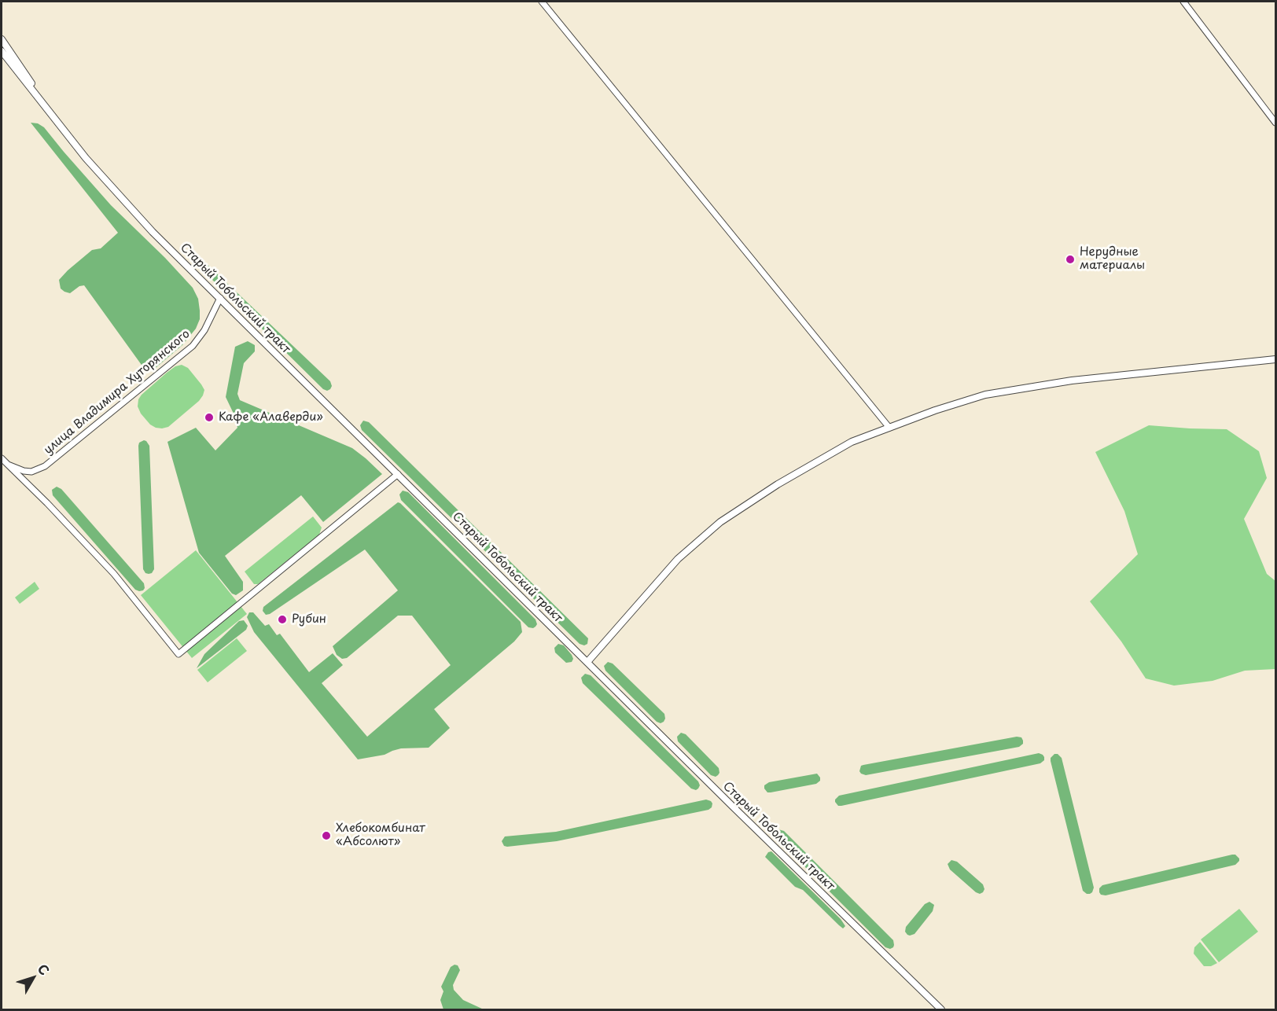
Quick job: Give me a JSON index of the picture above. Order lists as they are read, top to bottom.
{
  "streets": {
    "street": ["Старый Тобольский тракт", "улица Владимира Хуторянского"]
  },
  "crossings": [
    ["Старый Тобольский тракт", "улица Владимира Хуторянского"]
  ],
  "places": [
    "Нерудные материалы",
    "Кафе «Алаверди»",
    "Рубин",
    "Хлебокомбинат «Абсолют»"
  ],
  "north": "top right"
}
